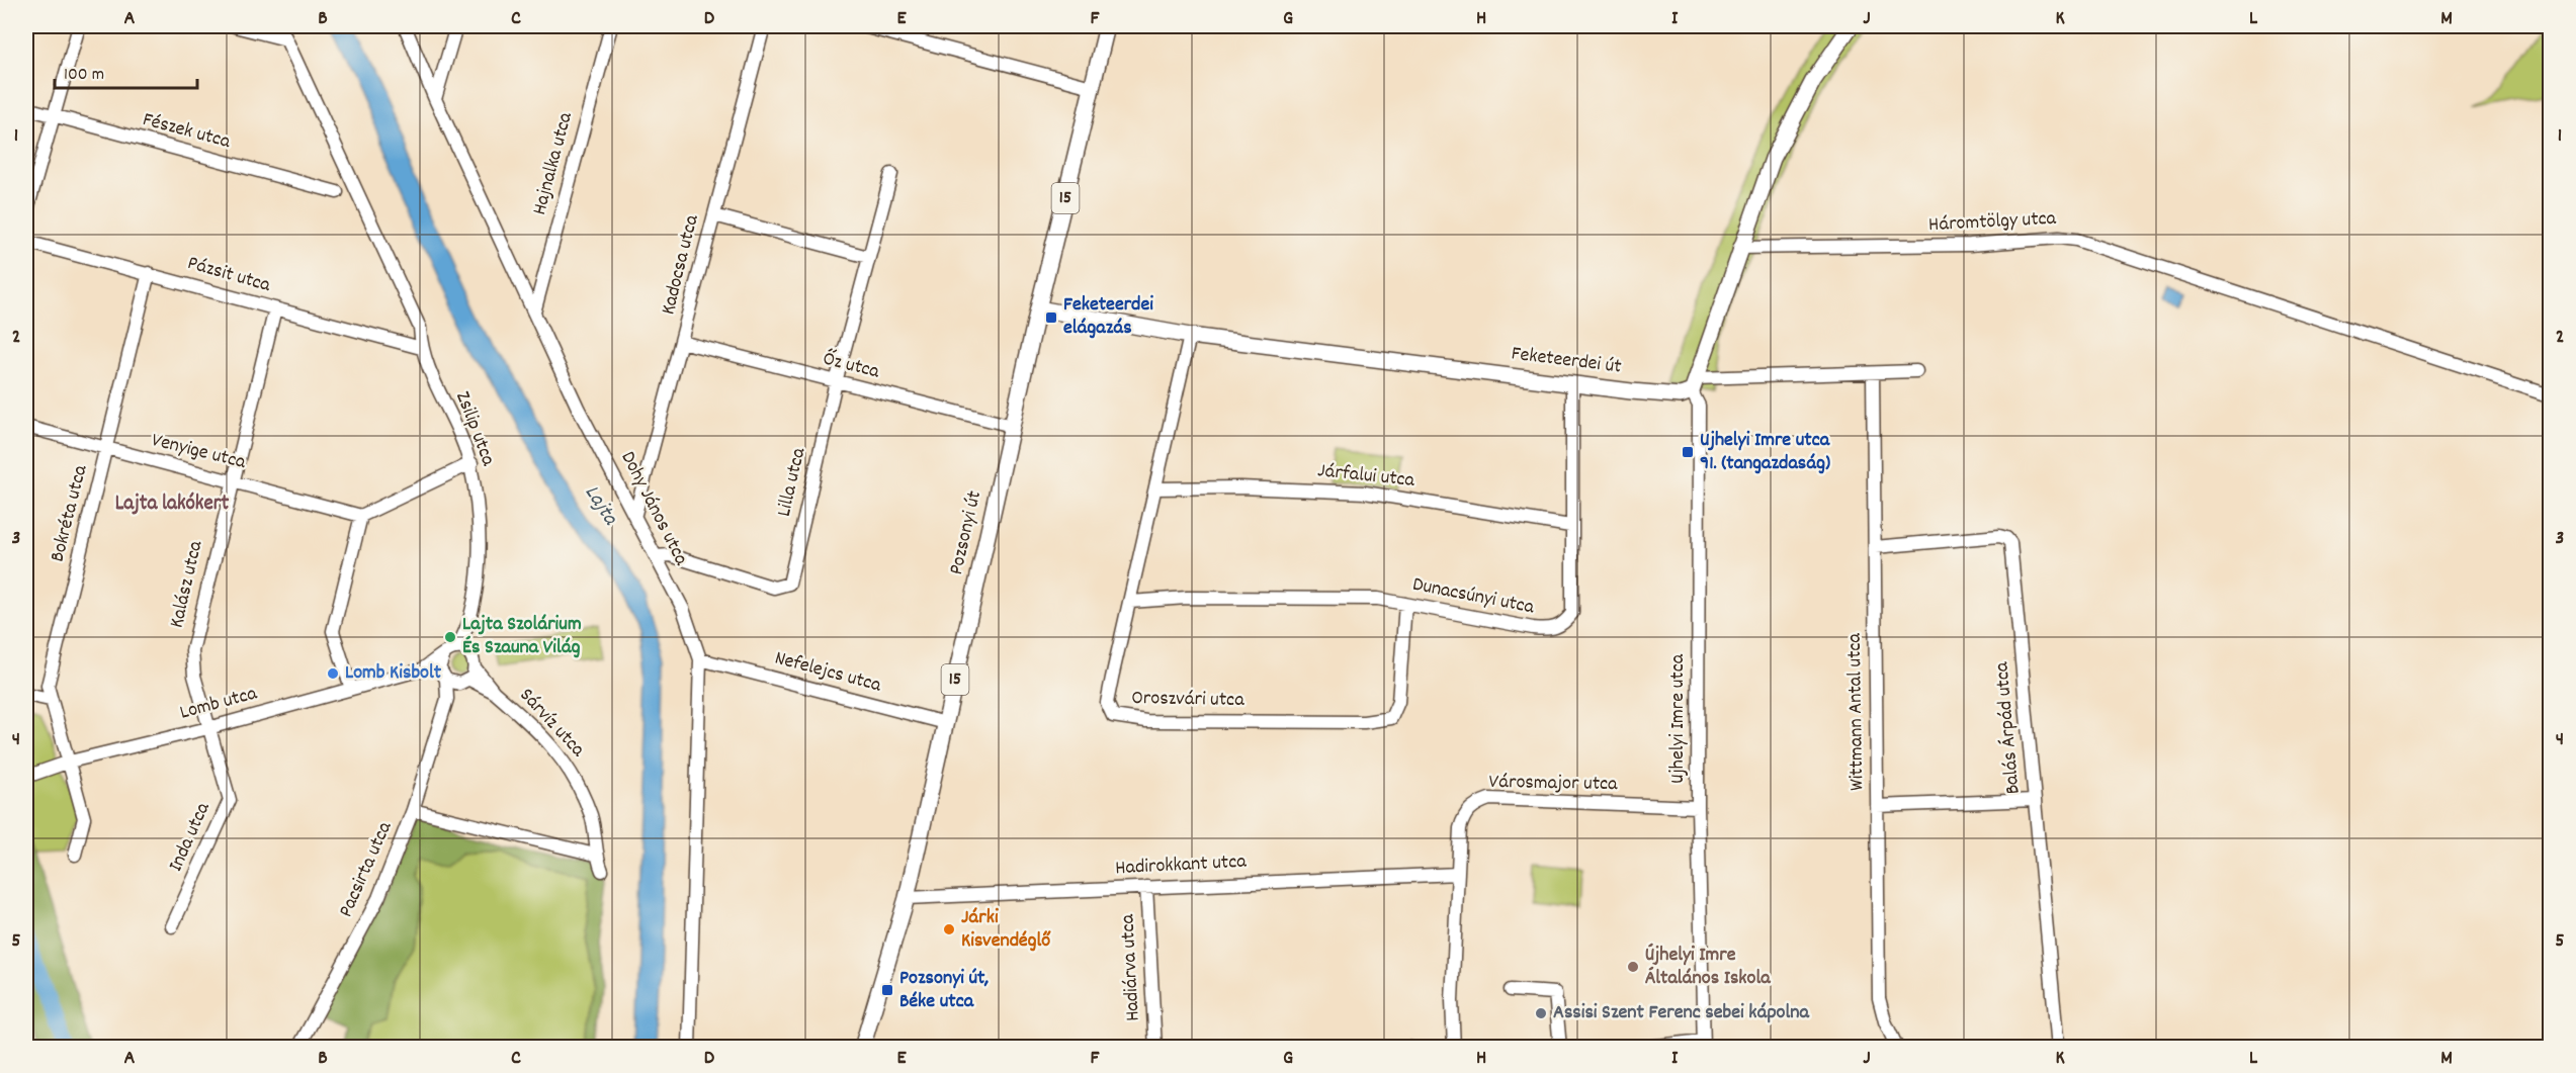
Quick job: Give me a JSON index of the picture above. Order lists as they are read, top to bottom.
{
  "streets": {
    "main road": ["15", "Feketeerdei út", "Pozsonyi út"],
    "street": [
      "Fészek utca",
      "Hajnalka utca",
      "Háromtölgy utca",
      "Kadocsa utca",
      "Pázsit utca",
      "Őz utca",
      "Zsilip utca",
      "Venyige utca",
      "Járfalui utca",
      "Lilla utca",
      "Dohy János utca",
      "Bokréta utca",
      "Kalász utca",
      "Dunacsúnyi utca",
      "Nefelejcs utca",
      "Oroszvári utca",
      "Lomb utca",
      "Wittmann Antal utca",
      "Ujhelyi Imre utca",
      "Sárvíz utca",
      "Balás Árpád utca",
      "Városmajor utca",
      "Inda utca",
      "Hadirokkant utca",
      "Pacsirta utca",
      "Hadiárva utca"
    ]
  },
  "crossings": [
    ["Hajnalka utca", "Dohy János utca"],
    ["Kadocsa utca", "Őz utca"],
    ["Kadocsa utca", "Dohy János utca"],
    ["Pázsit utca", "Zsilip utca"],
    ["Pázsit utca", "Bokréta utca"],
    ["Pázsit utca", "Kalász utca"],
    ["Feketeerdei út", "Pozsonyi út"],
    ["Feketeerdei út", "Dunacsúnyi utca"],
    ["Feketeerdei út", "Oroszvári utca"],
    ["Feketeerdei út", "Ujhelyi Imre utca"],
    ["Őz utca", "Lilla utca"],
    ["Őz utca", "Pozsonyi út"],
    ["Venyige utca", "Bokréta utca"],
    ["Venyige utca", "Kalász utca"],
    ["Járfalui utca", "Dunacsúnyi utca"],
    ["Járfalui utca", "Oroszvári utca"],
    ["Lilla utca", "Dohy János utca"],
    ["Dohy János utca", "Nefelejcs utca"],
    ["Bokréta utca", "Lomb utca"],
    ["Pozsonyi út", "Nefelejcs utca"],
    ["Pozsonyi út", "Hadirokkant utca"],
    ["Kalász utca", "Lomb utca"],
    ["Kalász utca", "Inda utca"],
    ["Dunacsúnyi utca", "Oroszvári utca"],
    ["Lomb utca", "Inda utca"],
    ["Wittmann Antal utca", "Balás Árpád utca"],
    ["Ujhelyi Imre utca", "Városmajor utca"],
    ["Városmajor utca", "Hadirokkant utca"],
    ["Hadirokkant utca", "Hadiárva utca"]
  ],
  "districts": ["Lajta lakókert"],
  "water": ["Lajta"],
  "places": {
    "transit": ["Feketeerdei elágazás", "Ujhelyi Imre utca 91. (tangazdaság)", "Pozsonyi út, Béke utca"],
    "other": [
      "Lajta Szolárium És Szauna Világ",
      "Lomb Kisbolt",
      "Járki Kisvendéglő",
      "Újhelyi Imre Általános Iskola",
      "Assisi Szent Ferenc sebei kápolna"
    ]
  },
  "scale_bar": "100 m",
  "grid": {
    "columns": [
      "A",
      "B",
      "C",
      "D",
      "E",
      "F",
      "G",
      "H",
      "I",
      "J",
      "K",
      "L",
      "M"
    ],
    "rows": [
      "1",
      "2",
      "3",
      "4",
      "5"
    ]
  }
}
